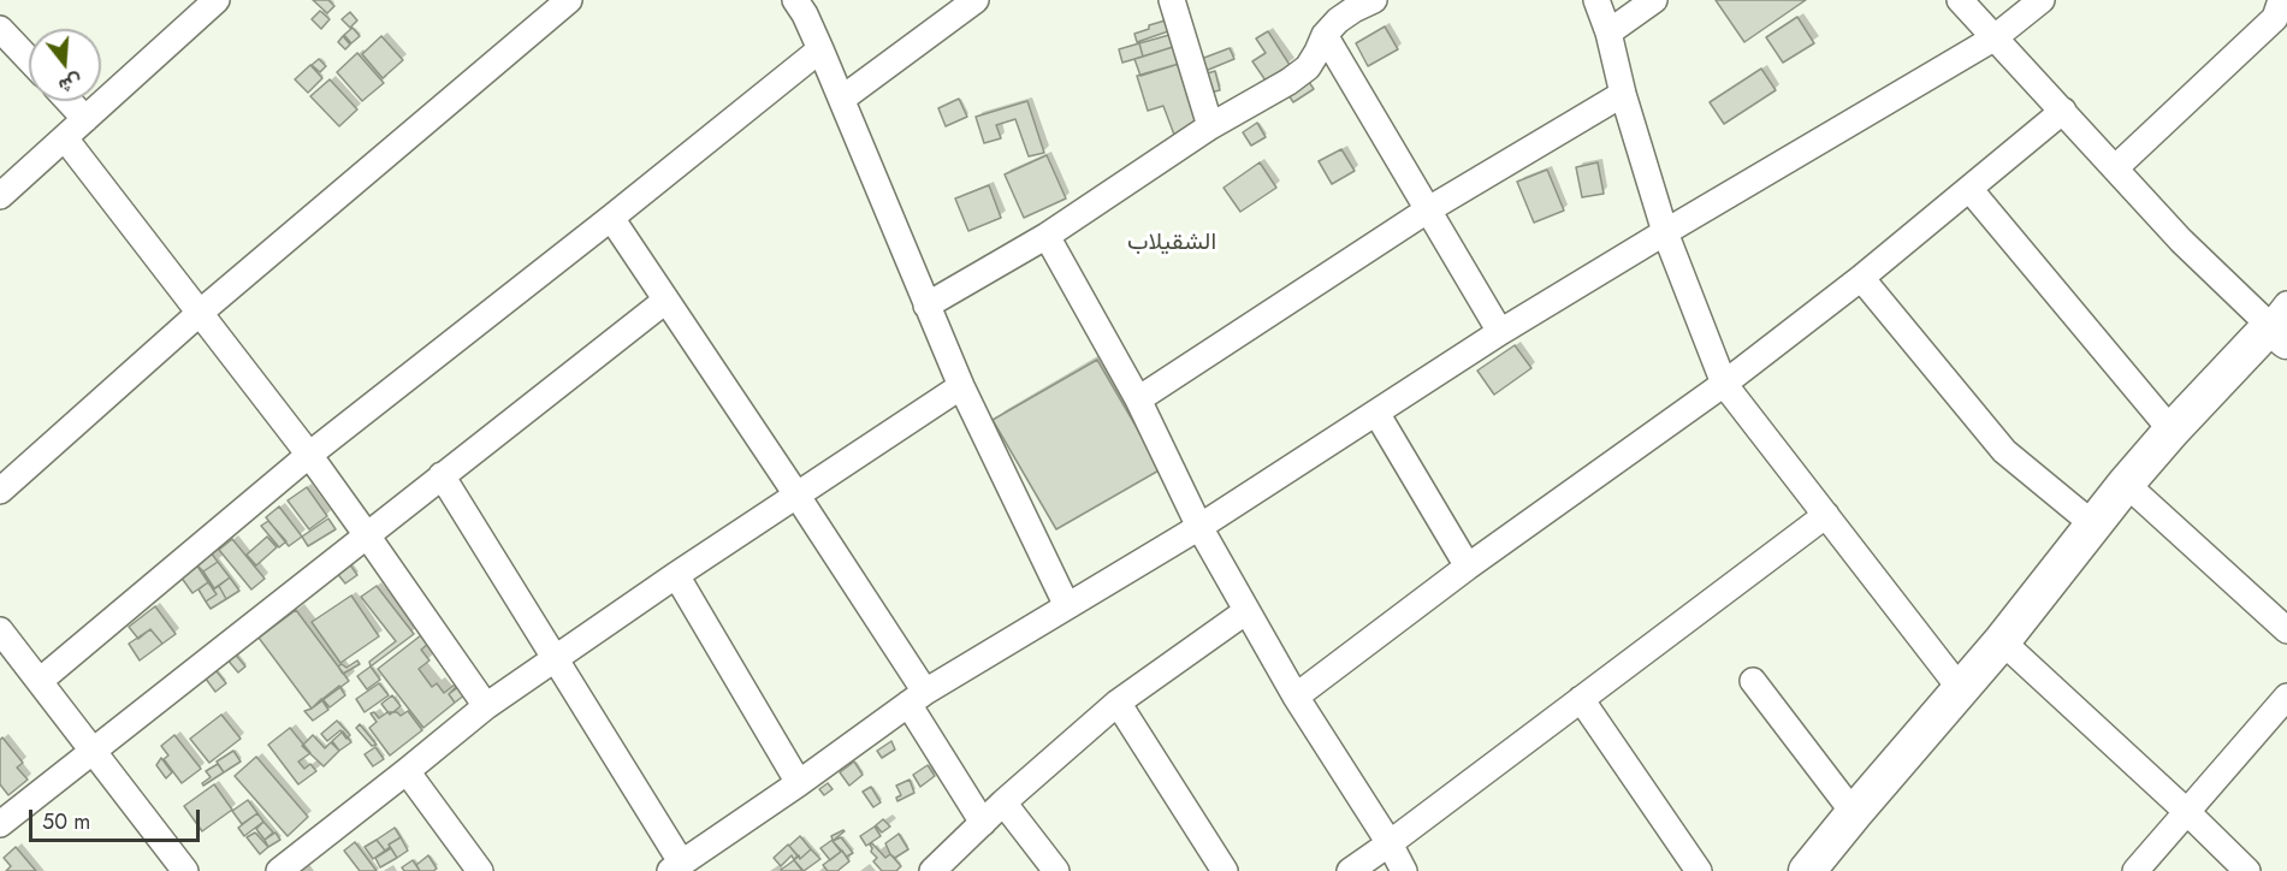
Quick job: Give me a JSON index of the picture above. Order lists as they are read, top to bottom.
{
  "districts": ["الشقيلاب"],
  "scale_bar": "50 m",
  "north": "bottom"
}
